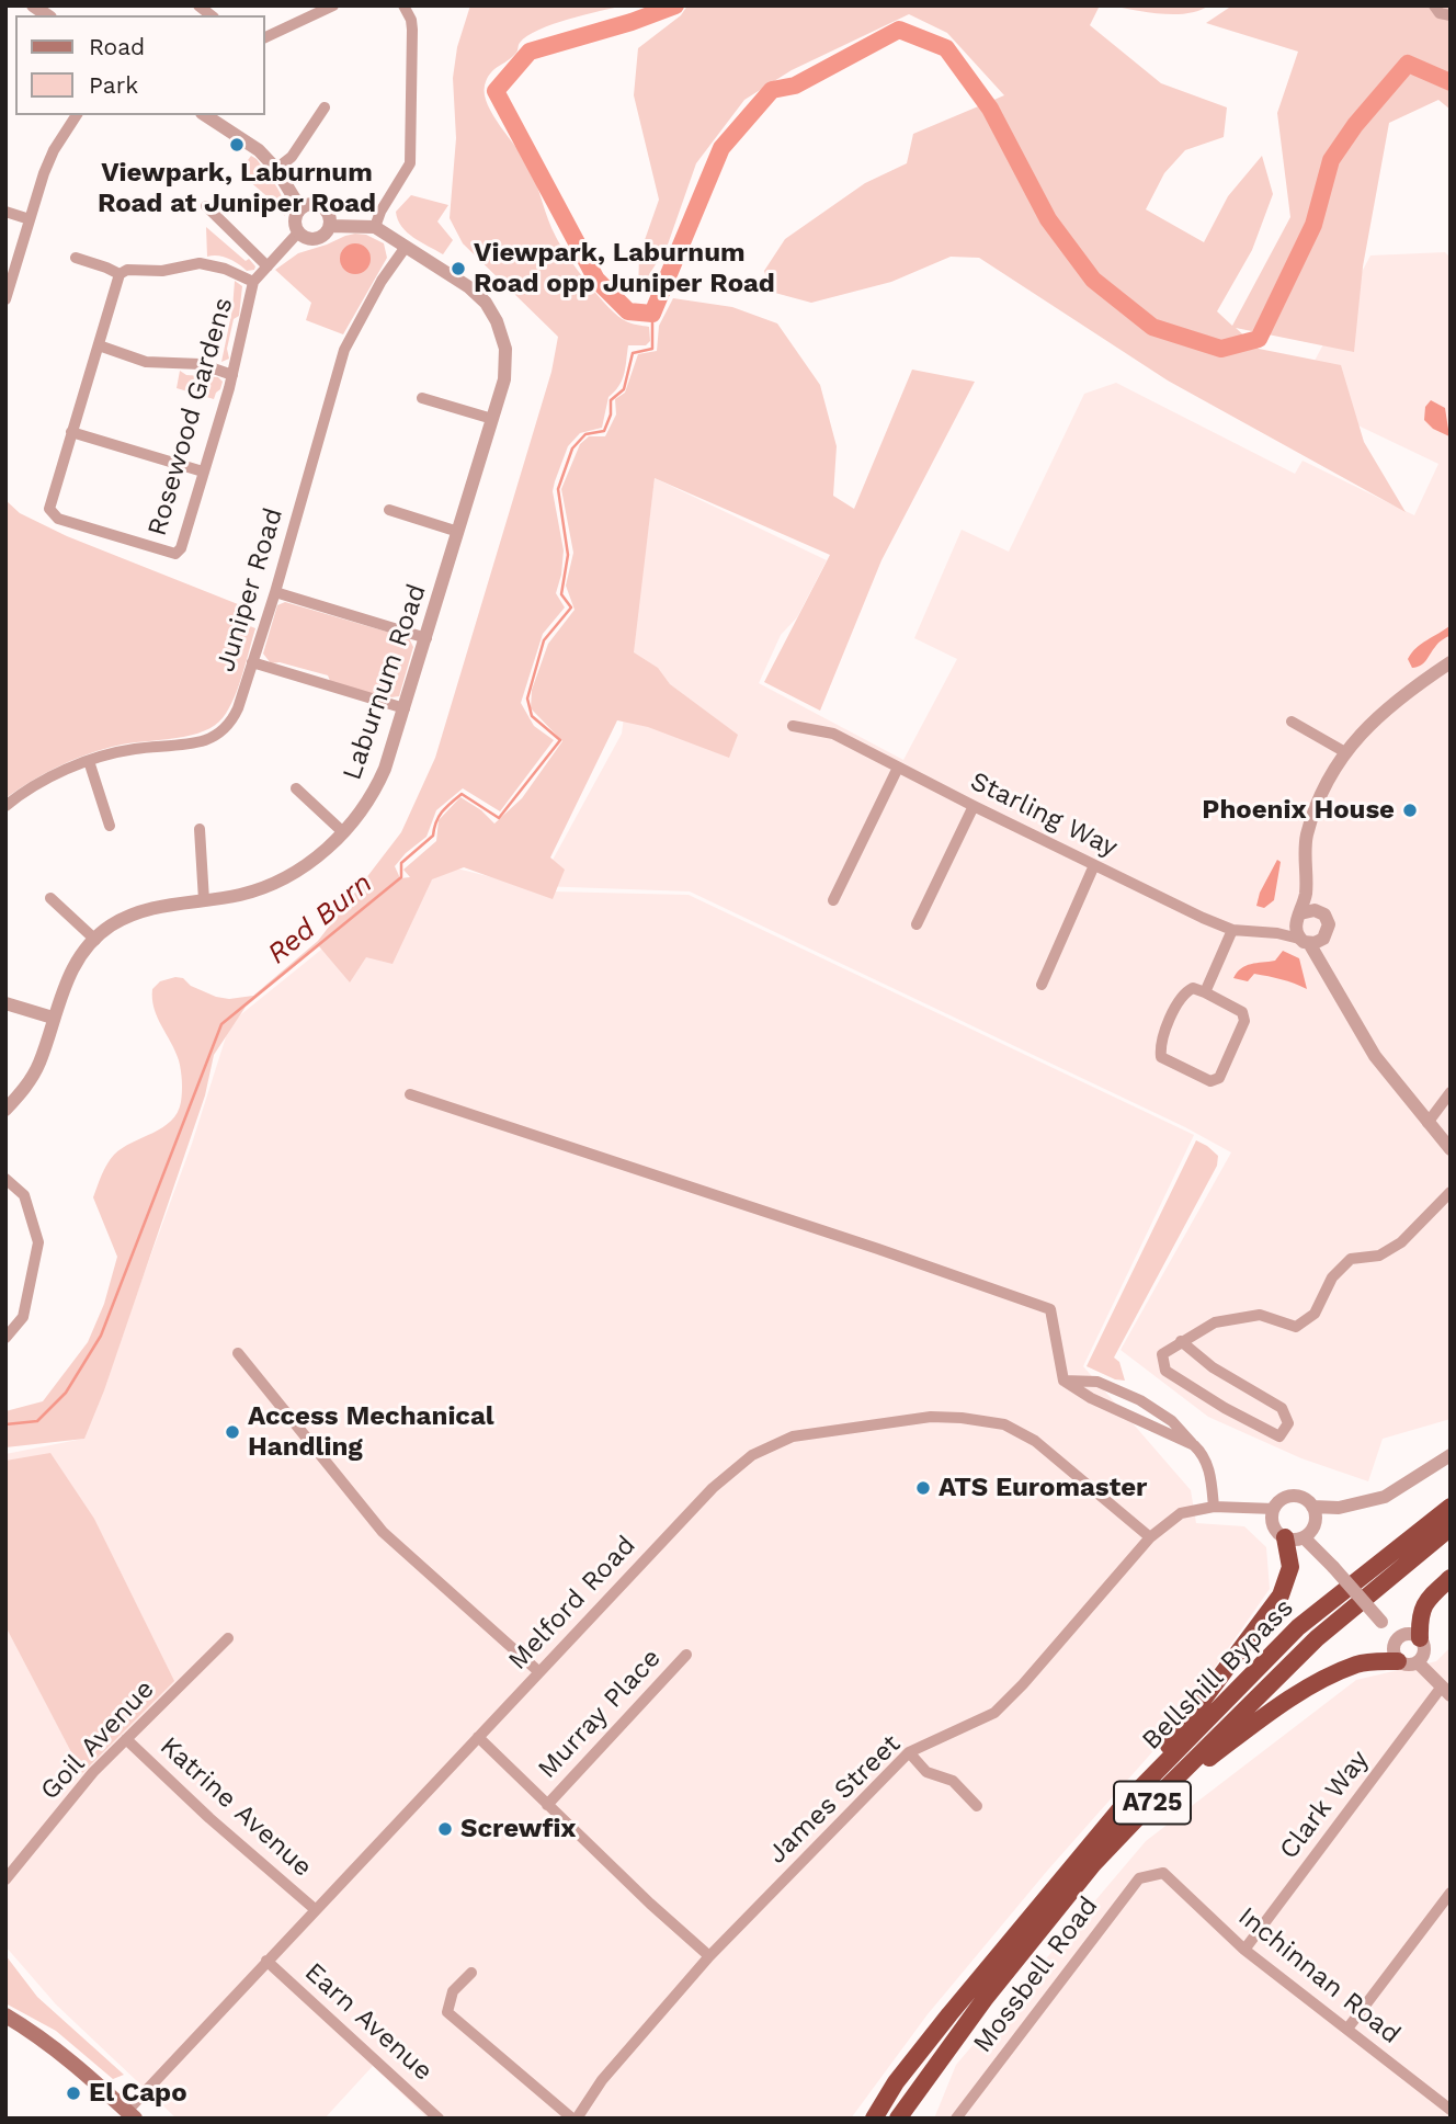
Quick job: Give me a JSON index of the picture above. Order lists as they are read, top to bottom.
{
  "streets": {
    "highway": ["Bellshill Bypass", "A725"],
    "street": [
      "Rosewood Gardens",
      "Juniper Road",
      "Laburnum Road",
      "Starling Way",
      "Melford Road",
      "Murray Place",
      "Goil Avenue",
      "James Street",
      "Clark Way",
      "Katrine Avenue",
      "Mossbell Road",
      "Inchinnan Road",
      "Earn Avenue"
    ]
  },
  "crossings": [
    ["Juniper Road", "Laburnum Road"],
    ["Melford Road", "James Street"],
    ["Melford Road", "Katrine Avenue"],
    ["Melford Road", "Earn Avenue"],
    ["Bellshill Bypass", "A725"],
    ["Goil Avenue", "Katrine Avenue"],
    ["Clark Way", "Inchinnan Road"],
    ["Mossbell Road", "Inchinnan Road"]
  ],
  "water": ["Red Burn"],
  "places": [
    "Viewpark, Laburnum Road at Juniper Road",
    "Viewpark, Laburnum Road opp Juniper Road",
    "Phoenix House",
    "Access Mechanical Handling",
    "ATS Euromaster",
    "Screwfix",
    "El Capo"
  ],
  "legend": ["Road", "Park"]
}
